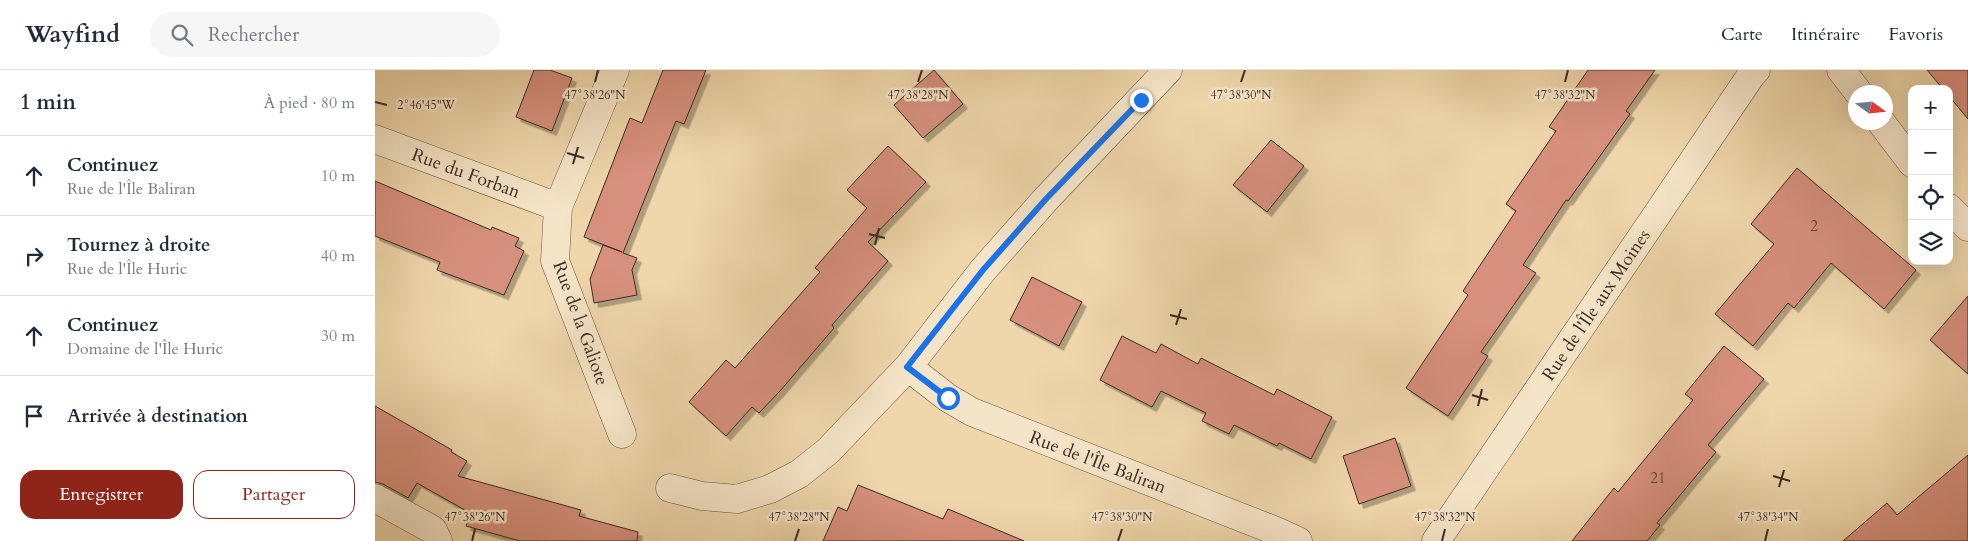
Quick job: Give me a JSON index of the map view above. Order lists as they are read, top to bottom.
{
  "streets": {
    "street": [
      "Rue du Forban",
      "Rue de l'Île aux Moines",
      "Rue de la Galiote",
      "Rue de l'Île Baliran"
    ]
  },
  "crossings": [
    ["Rue du Forban", "Rue de la Galiote"]
  ],
  "house_numbers": ["2", "21"],
  "north": "right",
  "page": {
    "header": "Wayfind",
    "search": "Rechercher",
    "nav": ["Carte", "Itinéraire", "Favoris"],
    "heading": ["1 min", "À pied · 80 m"],
    "map_buttons": ["+", "−"],
    "list": [
      ["Continuez", "Rue de l'Île Baliran", "10 m"],
      ["Tournez à droite", "Rue de l'Île Huric", "40 m"],
      ["Continuez", "Domaine de l'Île Huric", "30 m"],
      "Arrivée à destination"
    ],
    "buttons": ["Enregistrer", "Partager"]
  },
  "coordinates": [
    "47°38'26\"N",
    "47°38'28\"N",
    "47°38'30\"N",
    "47°38'32\"N",
    "2°46'45\"W",
    "47°38'34\"N"
  ]
}
